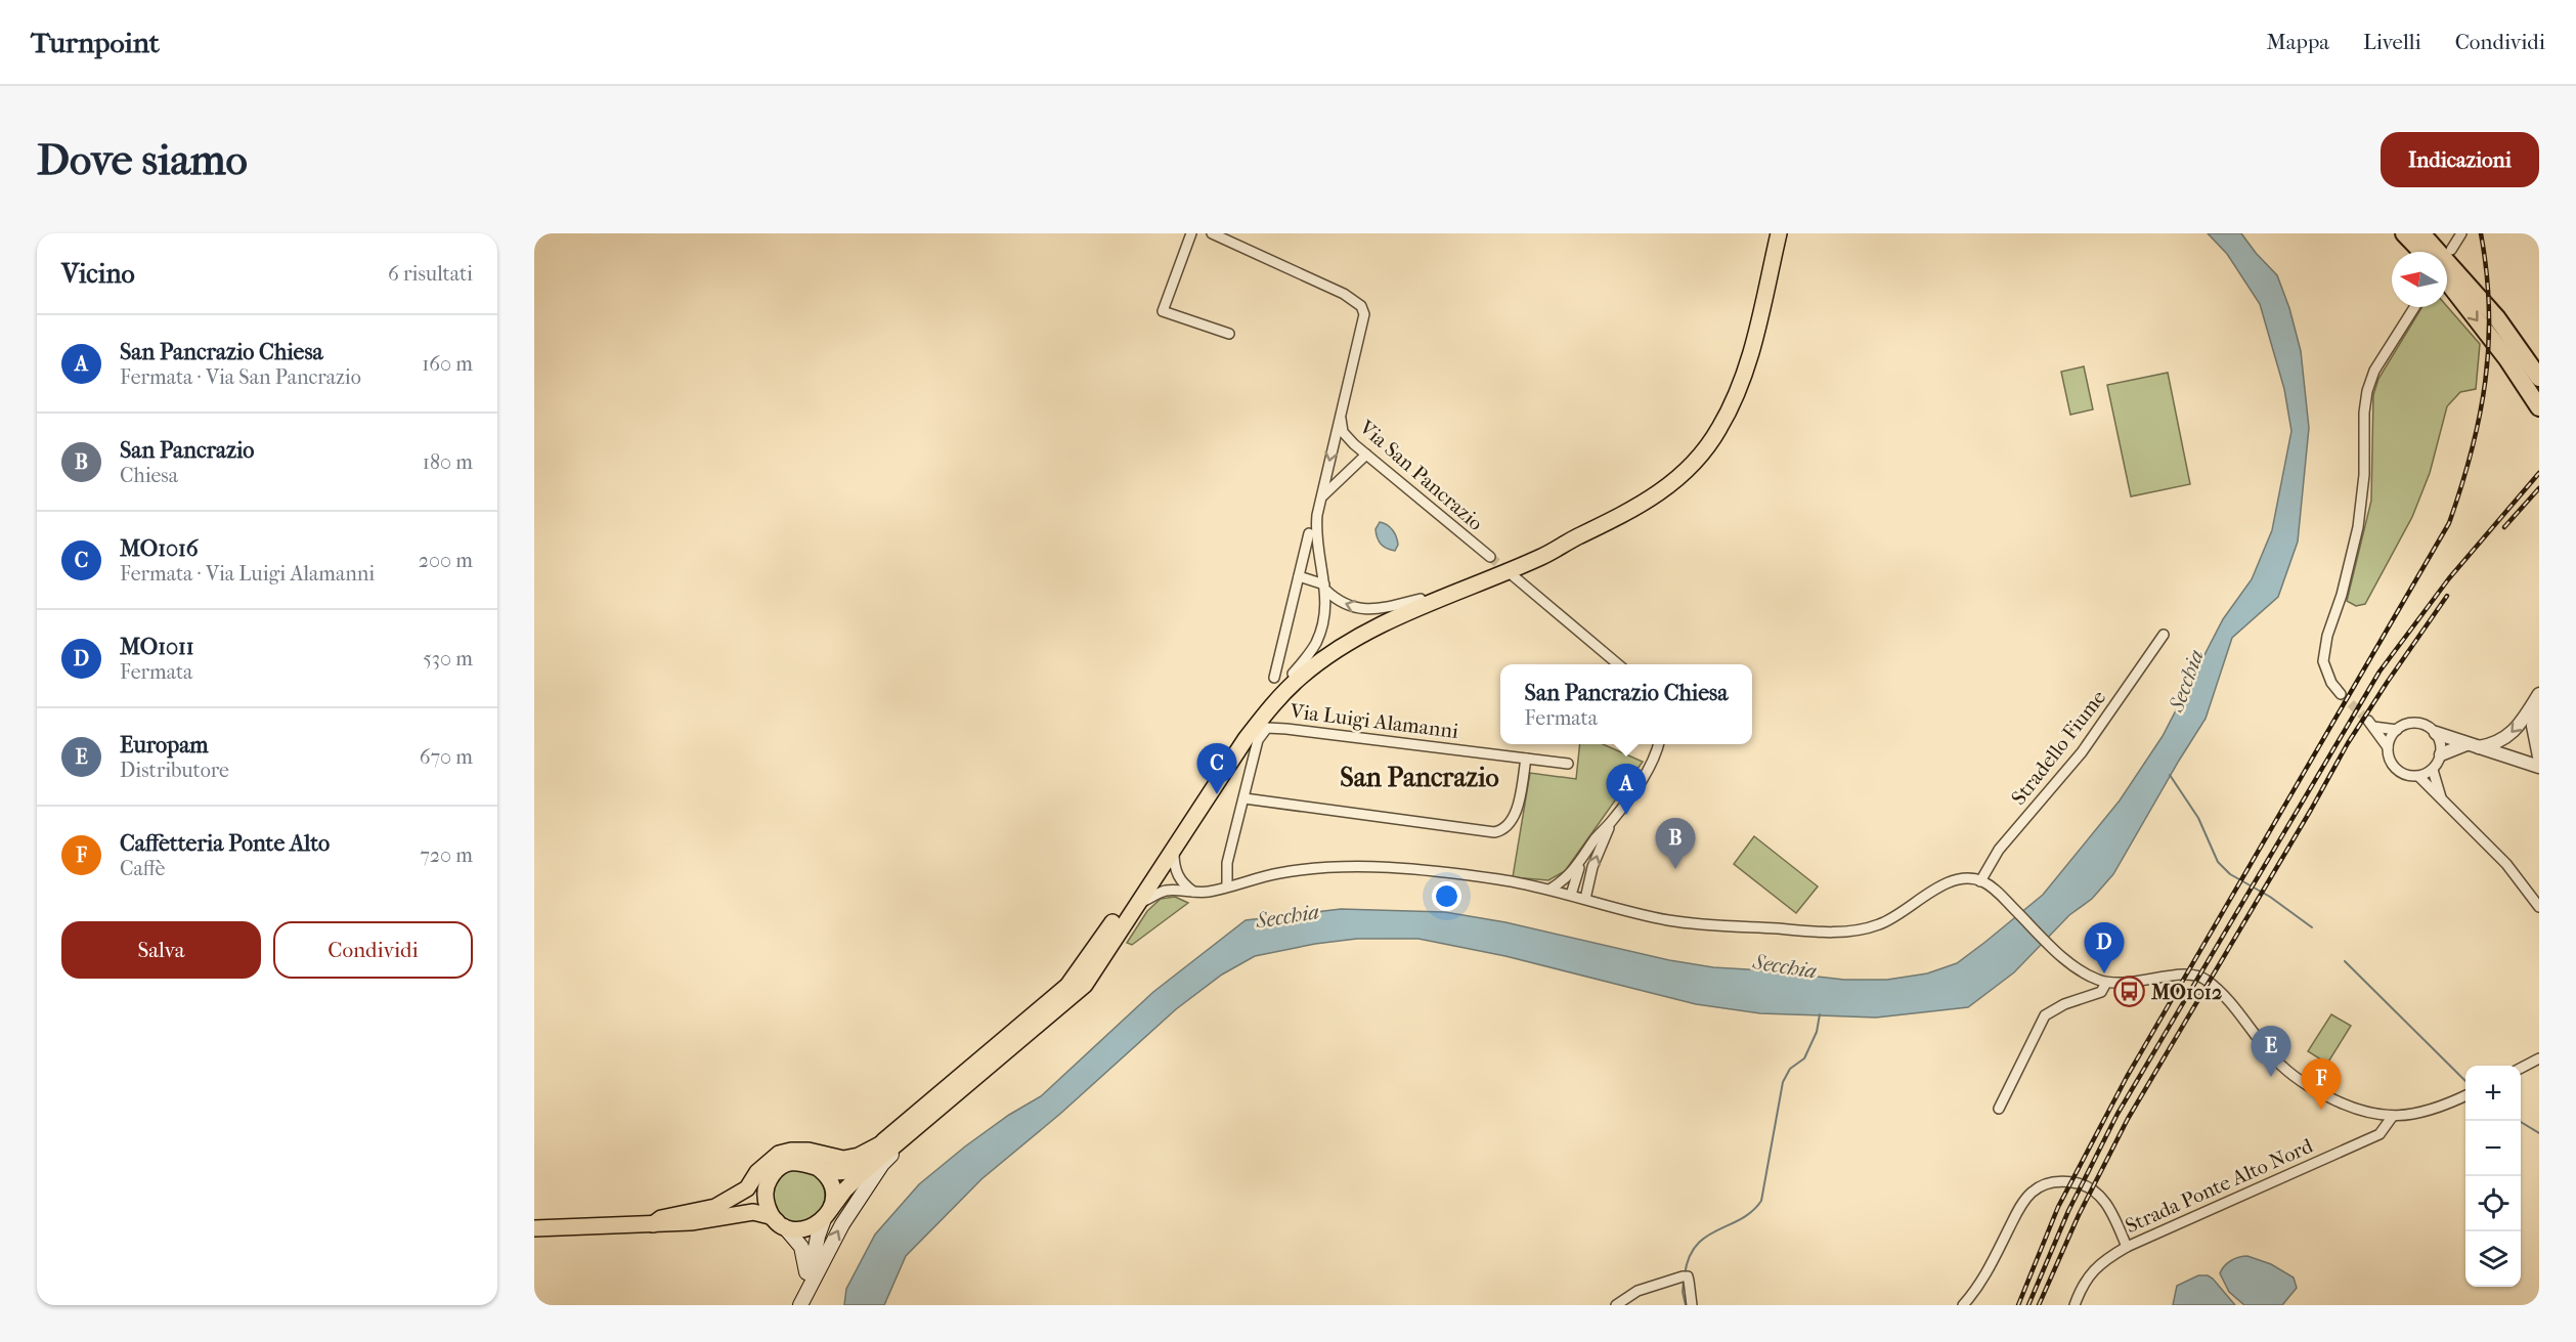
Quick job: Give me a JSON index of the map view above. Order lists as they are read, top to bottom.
{
  "streets": {
    "street": [
      "Via San Pancrazio",
      "Via Luigi Alamanni",
      "Stradello Fiume",
      "Strada Ponte Alto Nord"
    ]
  },
  "districts": ["San Pancrazio"],
  "water": ["Secchia"],
  "places": {
    "bus stop": ["MO1012"]
  },
  "north": "left",
  "page": {
    "header": "Turnpoint",
    "nav": ["Mappa", "Livelli", "Condividi"],
    "buttons": [
      "Indicazioni",
      ["Salva", "Condividi"]
    ],
    "title": "Dove siamo",
    "heading": ["Vicino", "6 risultati"],
    "list": [
      {
        "mark": "A",
        "name": "San Pancrazio Chiesa",
        "note": "Fermata · Via San Pancrazio",
        "value": "160 m"
      },
      {
        "mark": "B",
        "name": "San Pancrazio",
        "note": "Chiesa",
        "value": "180 m"
      },
      {
        "mark": "C",
        "name": "MO1016",
        "note": "Fermata · Via Luigi Alamanni",
        "value": "200 m"
      },
      {
        "mark": "D",
        "name": "MO1011",
        "note": "Fermata",
        "value": "530 m"
      },
      {
        "mark": "E",
        "name": "Europam",
        "note": "Distributore",
        "value": "670 m"
      },
      {
        "mark": "F",
        "name": "Caffetteria Ponte Alto",
        "note": "Caffè",
        "value": "720 m"
      }
    ],
    "popup": ["San Pancrazio Chiesa", "Fermata"],
    "pins": [
      "C",
      "A",
      "B",
      "D",
      "E",
      "F"
    ],
    "map_buttons": ["+", "−"]
  }
}
